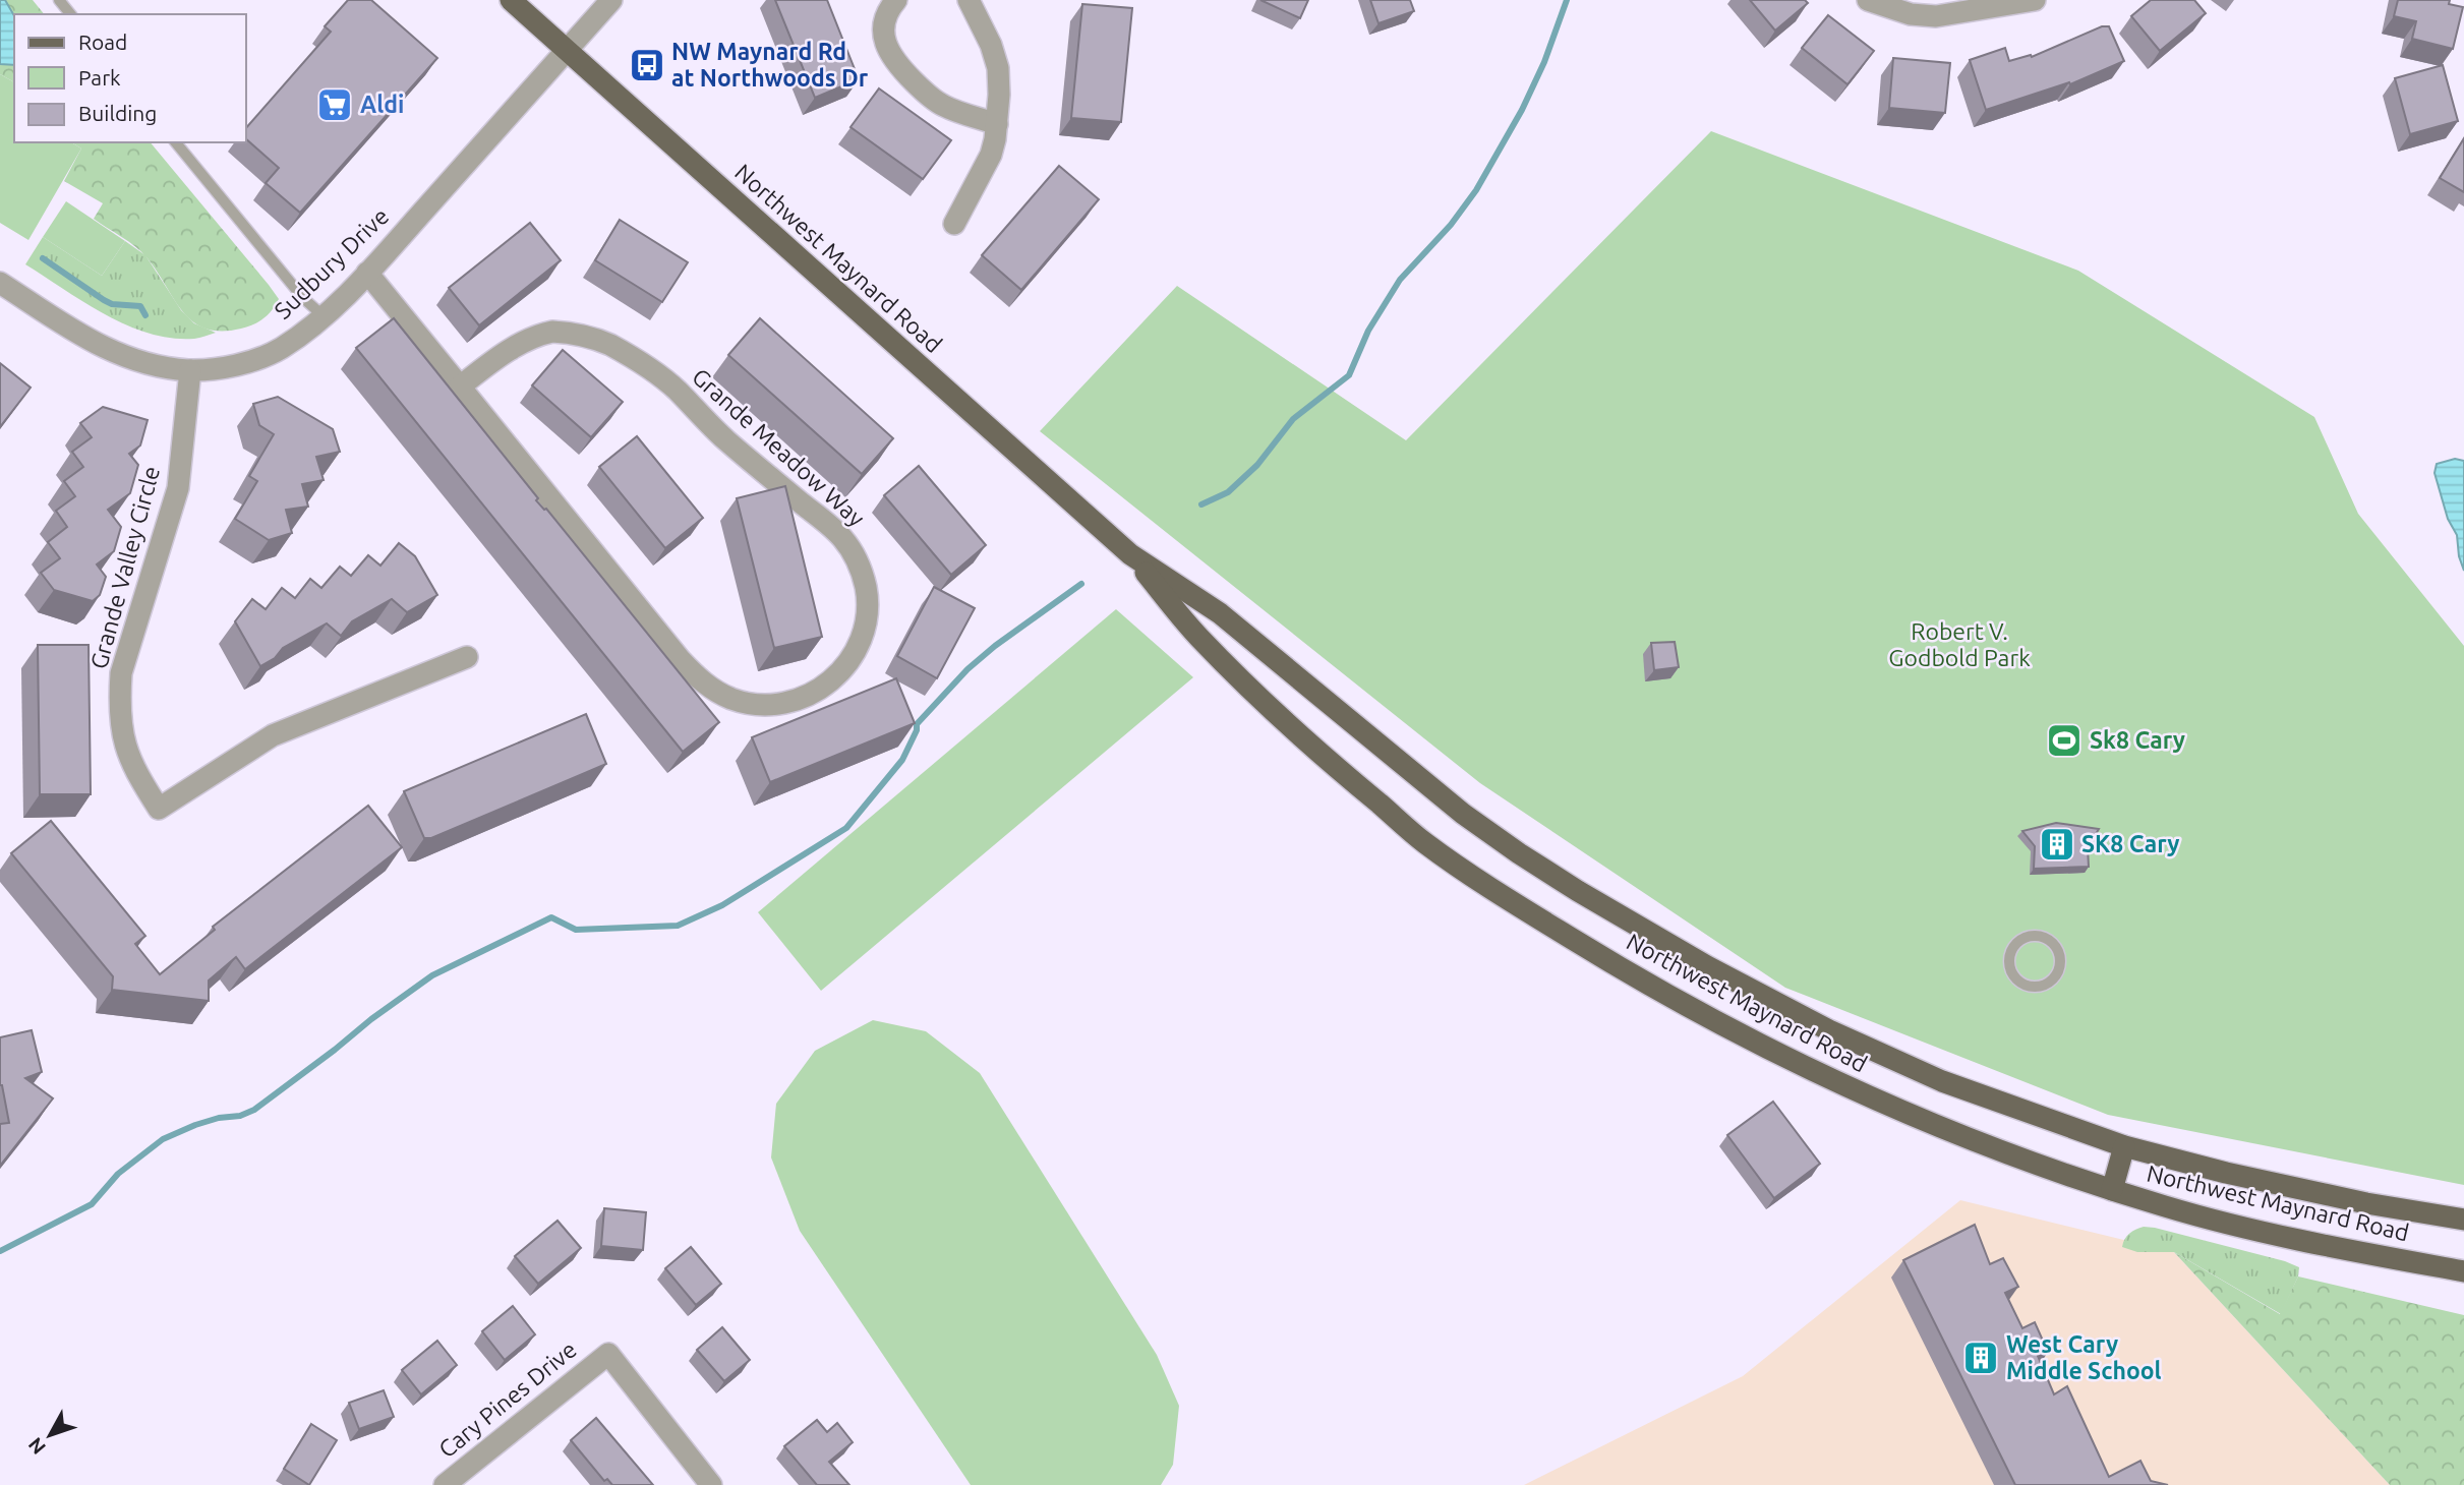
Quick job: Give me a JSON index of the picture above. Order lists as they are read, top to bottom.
{
  "streets": {
    "main road": ["Northwest Maynard Road"],
    "street": [
      "Sudbury Drive",
      "Grande Meadow Way",
      "Grande Valley Circle",
      "Cary Pines Drive"
    ]
  },
  "crossings": [
    ["Northwest Maynard Road", "Sudbury Drive"],
    ["Sudbury Drive", "Grande Meadow Way"],
    ["Sudbury Drive", "Grande Valley Circle"]
  ],
  "parks": ["Robert V. Godbold Park"],
  "places": {
    "bus stop": ["NW Maynard Rd at Northwoods Dr"],
    "supermarket": ["Aldi"],
    "sports": ["Sk8 Cary"],
    "building": ["SK8 Cary", "West Cary Middle School"]
  },
  "legend": ["Road", "Park", "Building"],
  "north": "bottom left"
}
